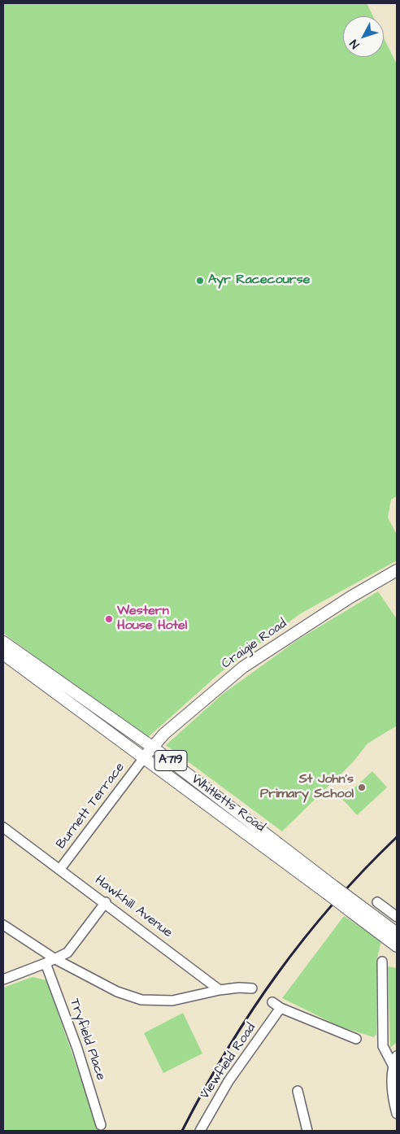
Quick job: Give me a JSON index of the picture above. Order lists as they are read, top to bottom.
{
  "streets": {
    "main road": ["Craigie Road", "A719", "Whitletts Road"],
    "street": [
      "Burnett Terrace",
      "Hawkhill Avenue",
      "Tryfield Place",
      "Viewfield Road"
    ]
  },
  "crossings": [
    ["Craigie Road", "Whitletts Road"],
    ["Craigie Road", "Burnett Terrace"],
    ["Whitletts Road", "Burnett Terrace"],
    ["Burnett Terrace", "Hawkhill Avenue"]
  ],
  "places": ["Ayr Racecourse", "Western House Hotel", "St John's Primary School"],
  "north": "bottom left"
}
